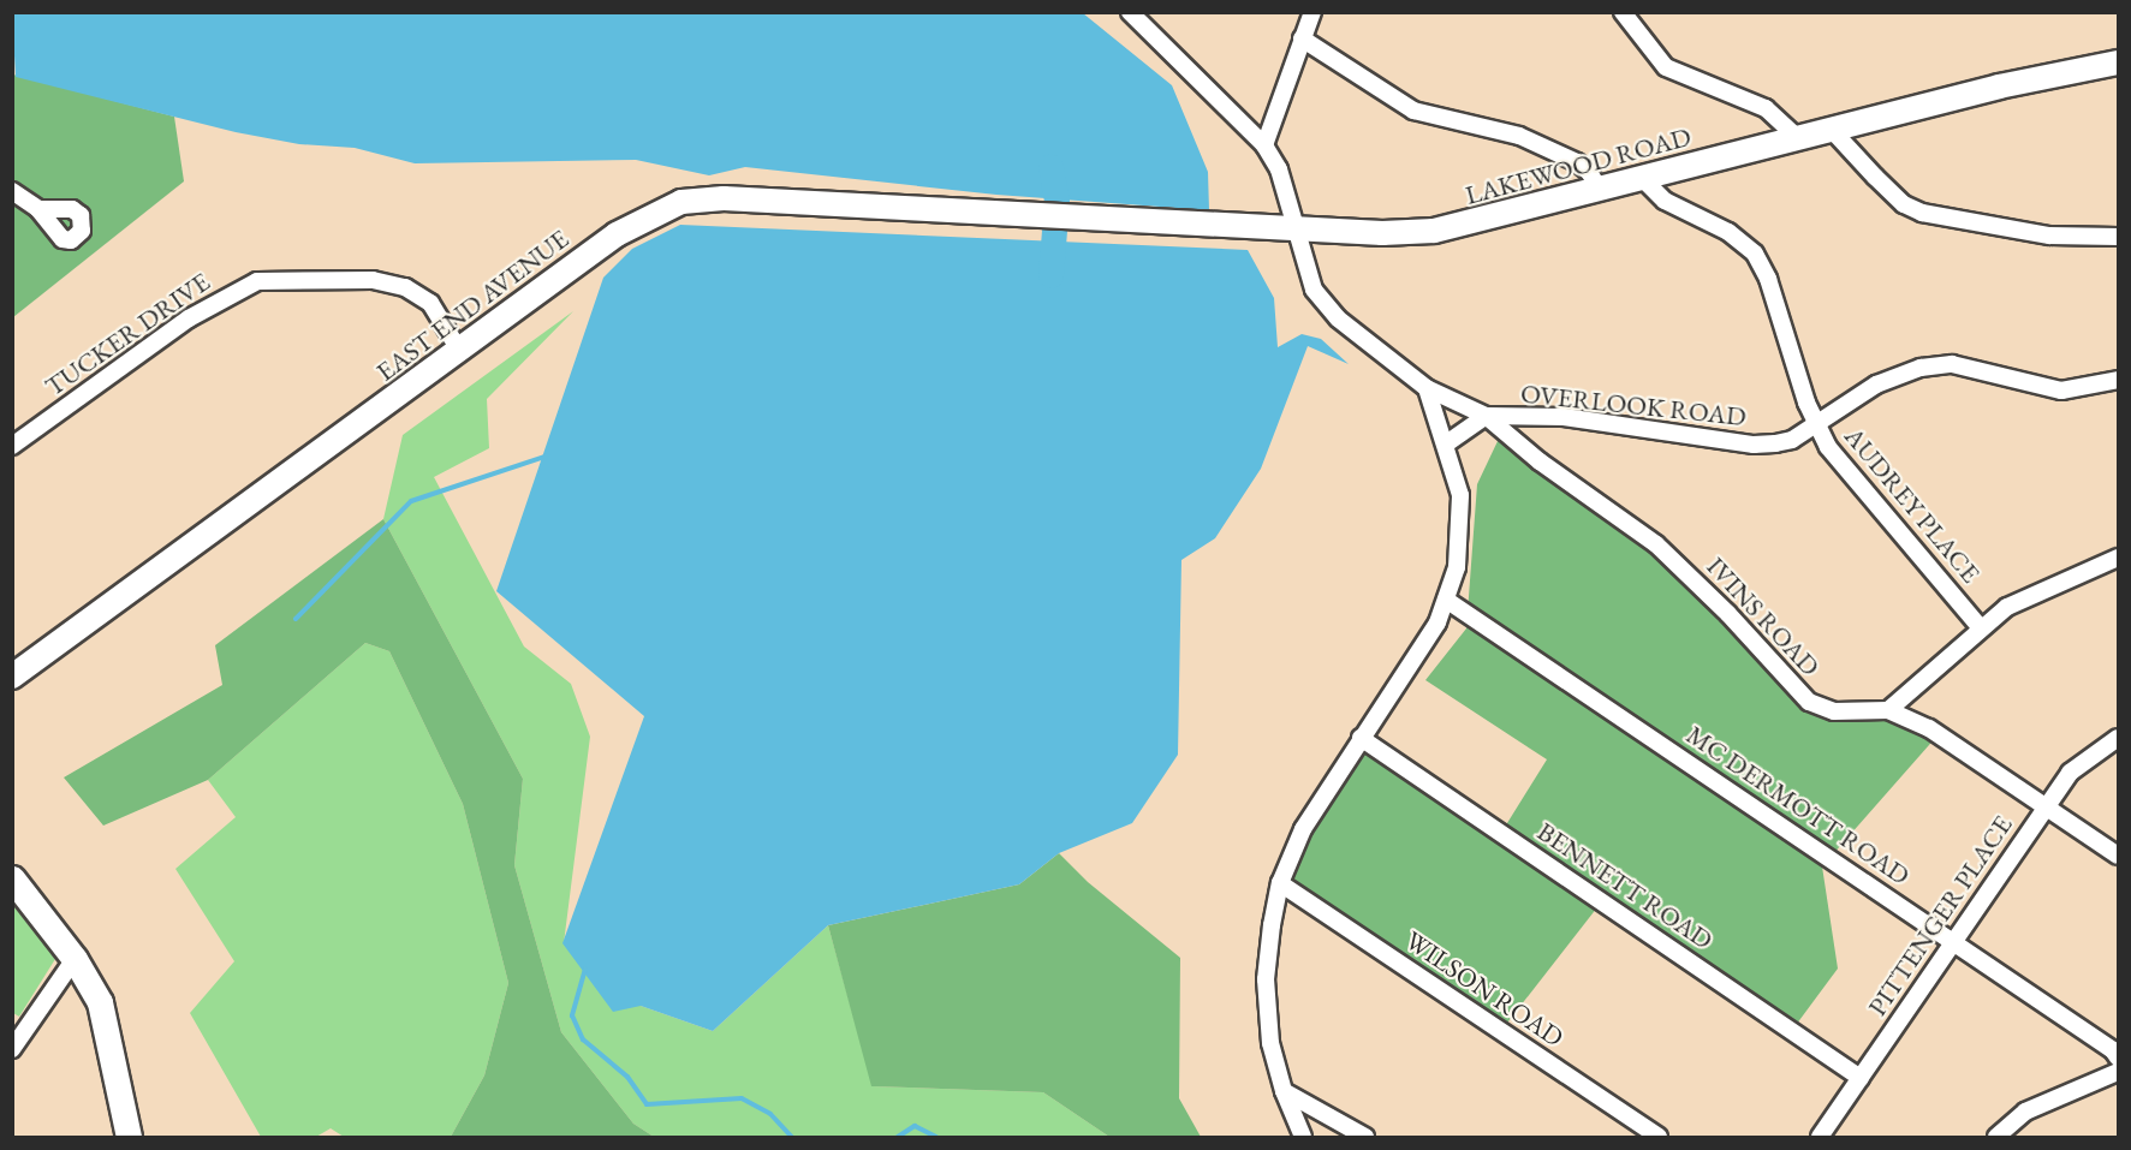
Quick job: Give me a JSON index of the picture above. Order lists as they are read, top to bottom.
{
  "streets": {
    "street": [
      "LAKEWOOD ROAD",
      "EAST END AVENUE",
      "TUCKER DRIVE",
      "OVERLOOK ROAD",
      "AUDREY PLACE",
      "IVINS ROAD",
      "MC DERMOTT ROAD",
      "BENNETT ROAD",
      "PITTENGER PLACE",
      "WILSON ROAD"
    ]
  },
  "crossings": [
    ["LAKEWOOD ROAD", "EAST END AVENUE"],
    ["LAKEWOOD ROAD", "AUDREY PLACE"],
    ["LAKEWOOD ROAD", "IVINS ROAD"],
    ["EAST END AVENUE", "TUCKER DRIVE"],
    ["OVERLOOK ROAD", "AUDREY PLACE"],
    ["OVERLOOK ROAD", "IVINS ROAD"],
    ["IVINS ROAD", "PITTENGER PLACE"],
    ["MC DERMOTT ROAD", "PITTENGER PLACE"],
    ["BENNETT ROAD", "PITTENGER PLACE"]
  ]
}
